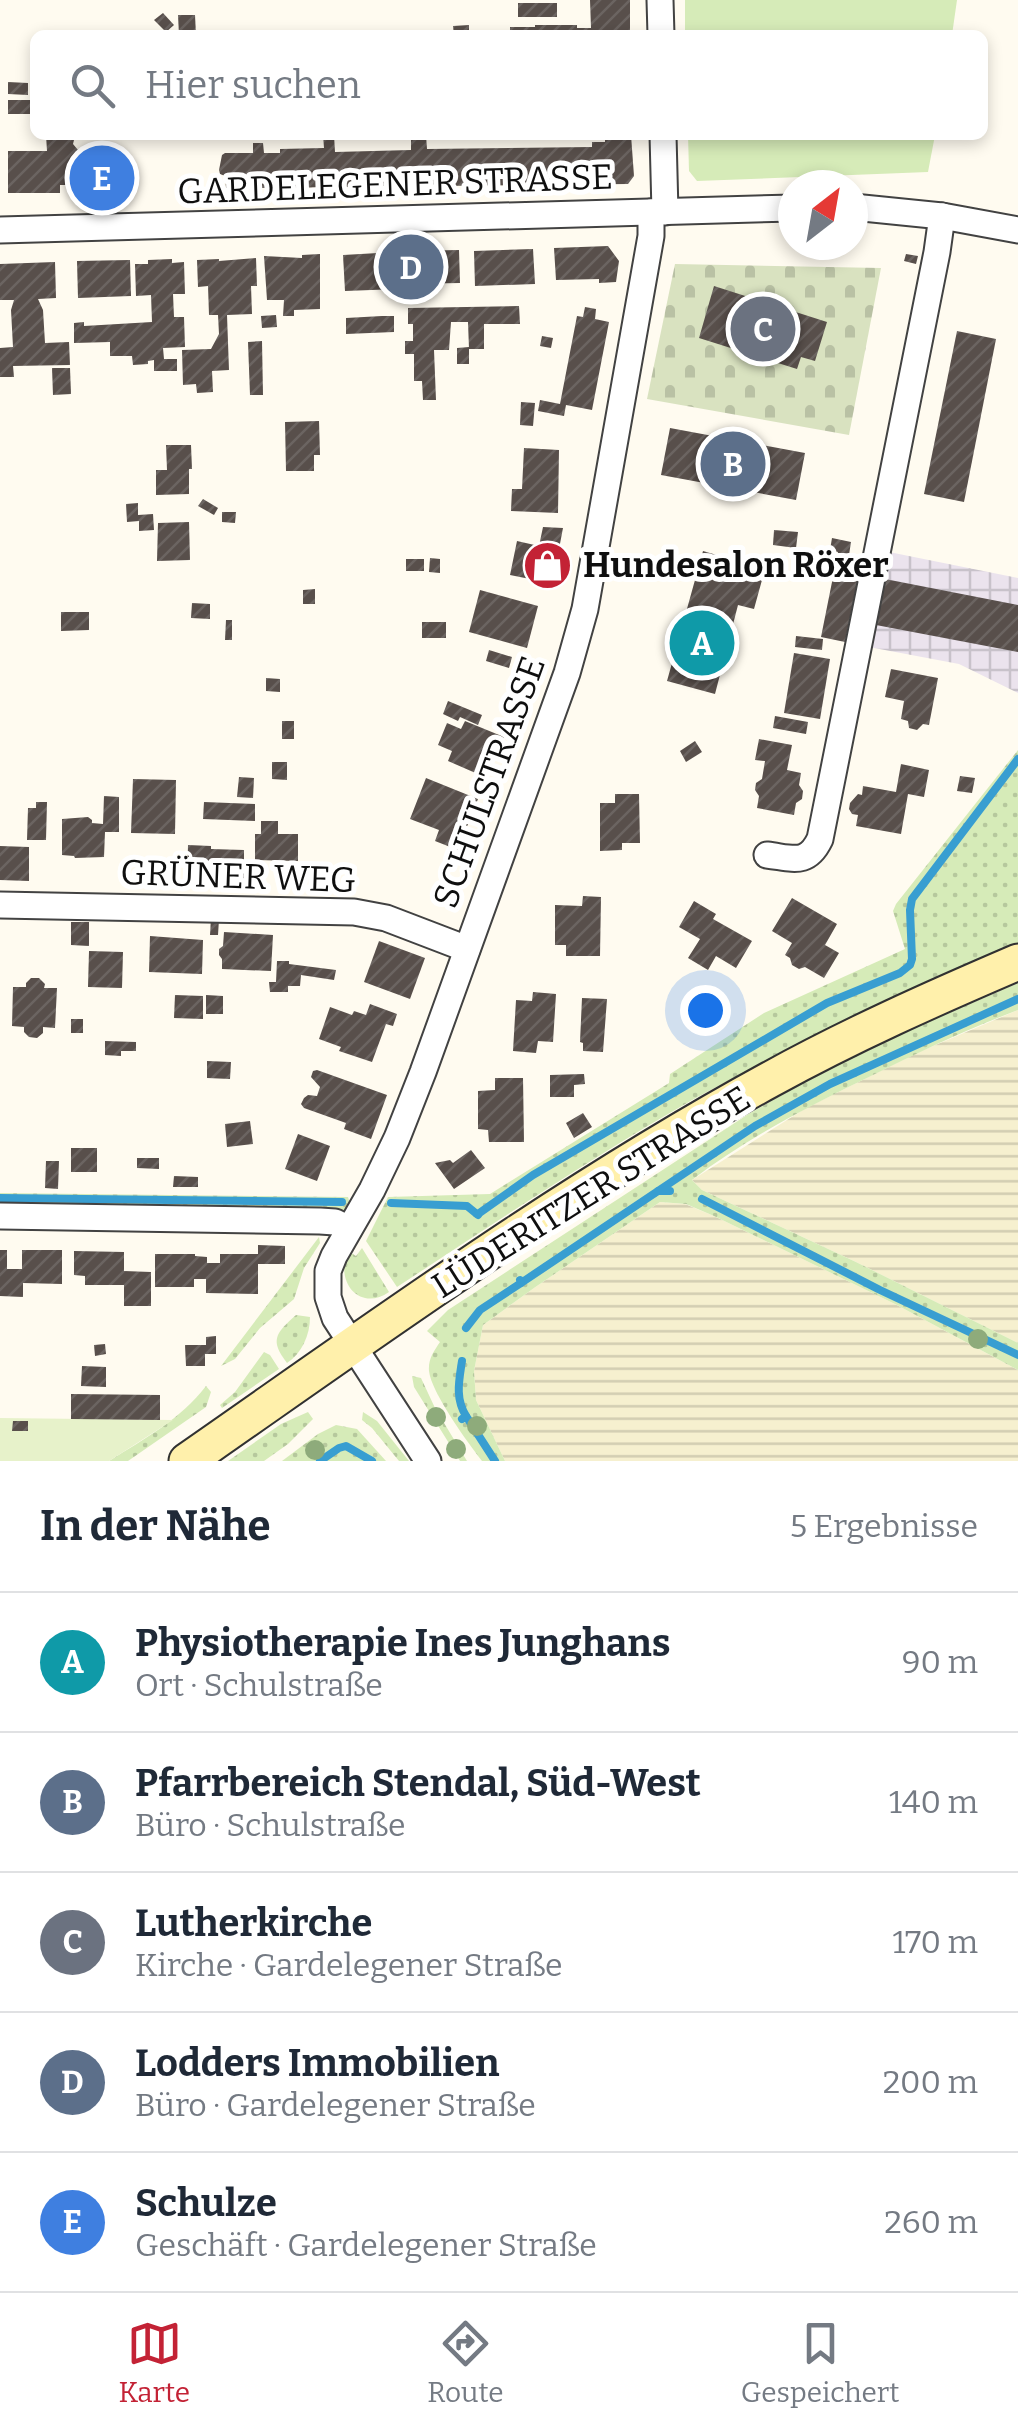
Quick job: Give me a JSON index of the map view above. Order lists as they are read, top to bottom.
{
  "streets": {
    "main road": ["LÜDERITZER STRASSE"],
    "street": ["GARDELEGENER STRASSE", "SCHULSTRASSE", "GRÜNER WEG"]
  },
  "crossings": [
    ["GARDELEGENER STRASSE", "SCHULSTRASSE"],
    ["SCHULSTRASSE", "GRÜNER WEG"],
    ["SCHULSTRASSE", "LÜDERITZER STRASSE"]
  ],
  "places": {
    "shop": ["Hundesalon Röxer"]
  },
  "north": "top right",
  "page": {
    "search": "Hier suchen",
    "pins": [
      "E",
      "D",
      "C",
      "B",
      "A"
    ],
    "heading": ["In der Nähe", "5 Ergebnisse"],
    "list": [
      {
        "mark": "A",
        "name": "Physiotherapie Ines Junghans",
        "note": "Ort · Schulstraße",
        "value": "90 m"
      },
      {
        "mark": "B",
        "name": "Pfarrbereich Stendal, Süd-West",
        "note": "Büro · Schulstraße",
        "value": "140 m"
      },
      {
        "mark": "C",
        "name": "Lutherkirche",
        "note": "Kirche · Gardelegener Straße",
        "value": "170 m"
      },
      {
        "mark": "D",
        "name": "Lodders Immobilien",
        "note": "Büro · Gardelegener Straße",
        "value": "200 m"
      },
      {
        "mark": "E",
        "name": "Schulze",
        "note": "Geschäft · Gardelegener Straße",
        "value": "260 m"
      }
    ],
    "nav": ["Karte", "Route", "Gespeichert"]
  }
}
